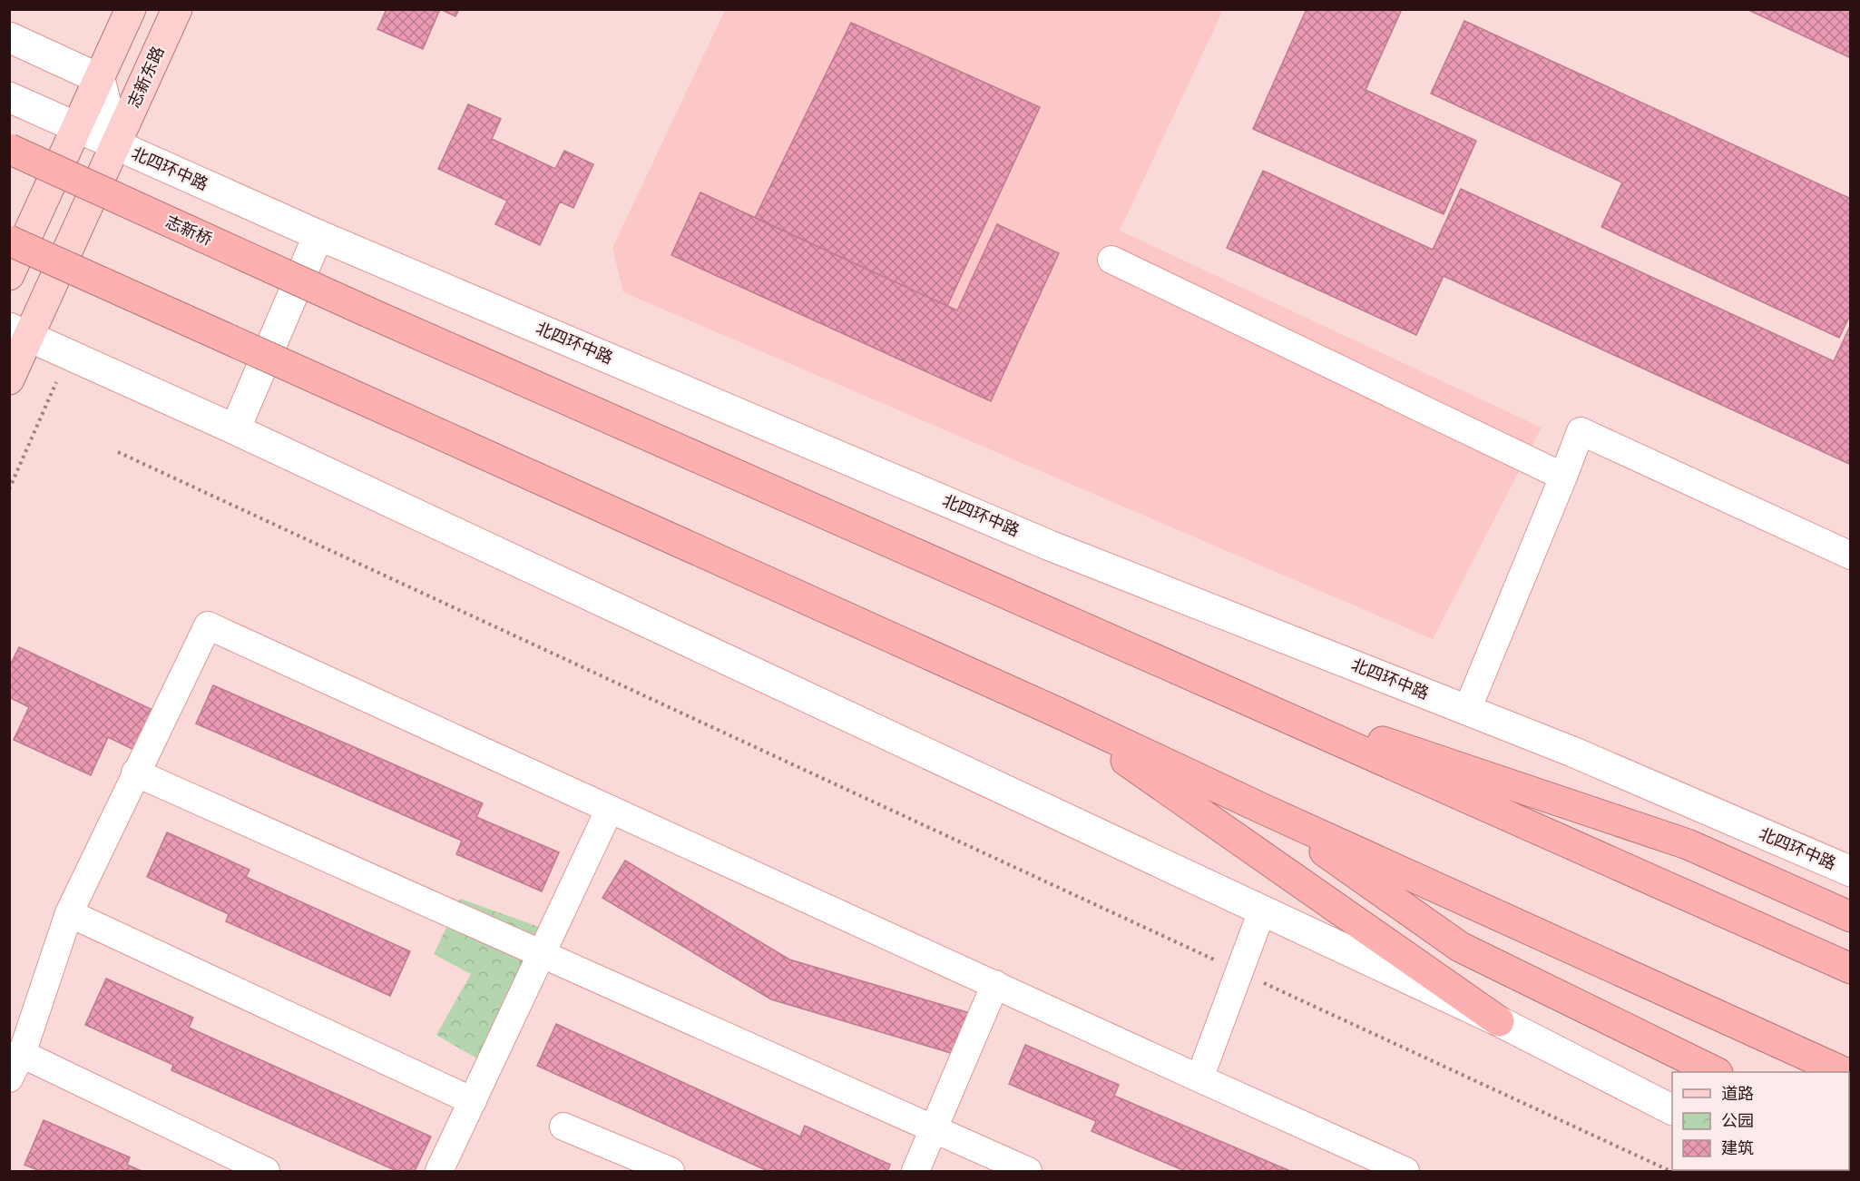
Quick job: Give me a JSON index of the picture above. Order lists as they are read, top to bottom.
{
  "streets": {
    "highway": ["志新桥"],
    "main road": ["志新东路"],
    "street": ["北四环中路"]
  },
  "crossings": [
    ["志新东路", "北四环中路"]
  ],
  "legend": ["道路", "公园", "建筑"]
}
